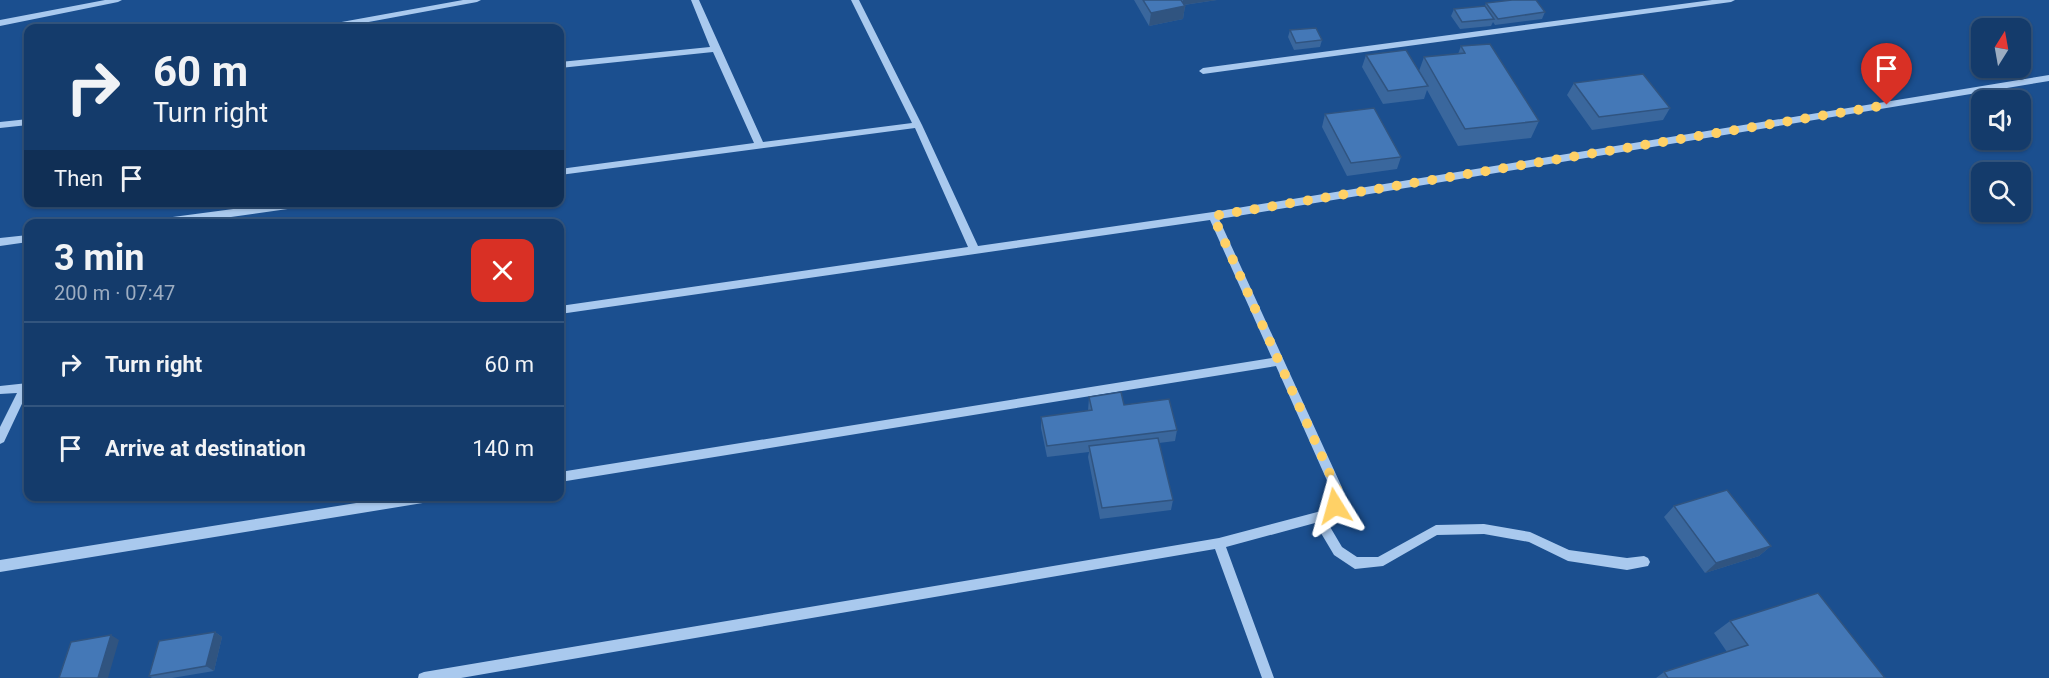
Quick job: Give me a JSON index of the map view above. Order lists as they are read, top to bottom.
{
  "north": "top",
  "page": {
    "turn": ["60 m", "Turn right"],
    "then": "Then",
    "heading": ["3 min", "200 m · 07:47"],
    "list": [
      {
        "name": "Turn right",
        "value": "60 m"
      },
      {
        "name": "Arrive at destination",
        "value": "140 m"
      }
    ]
  }
}
